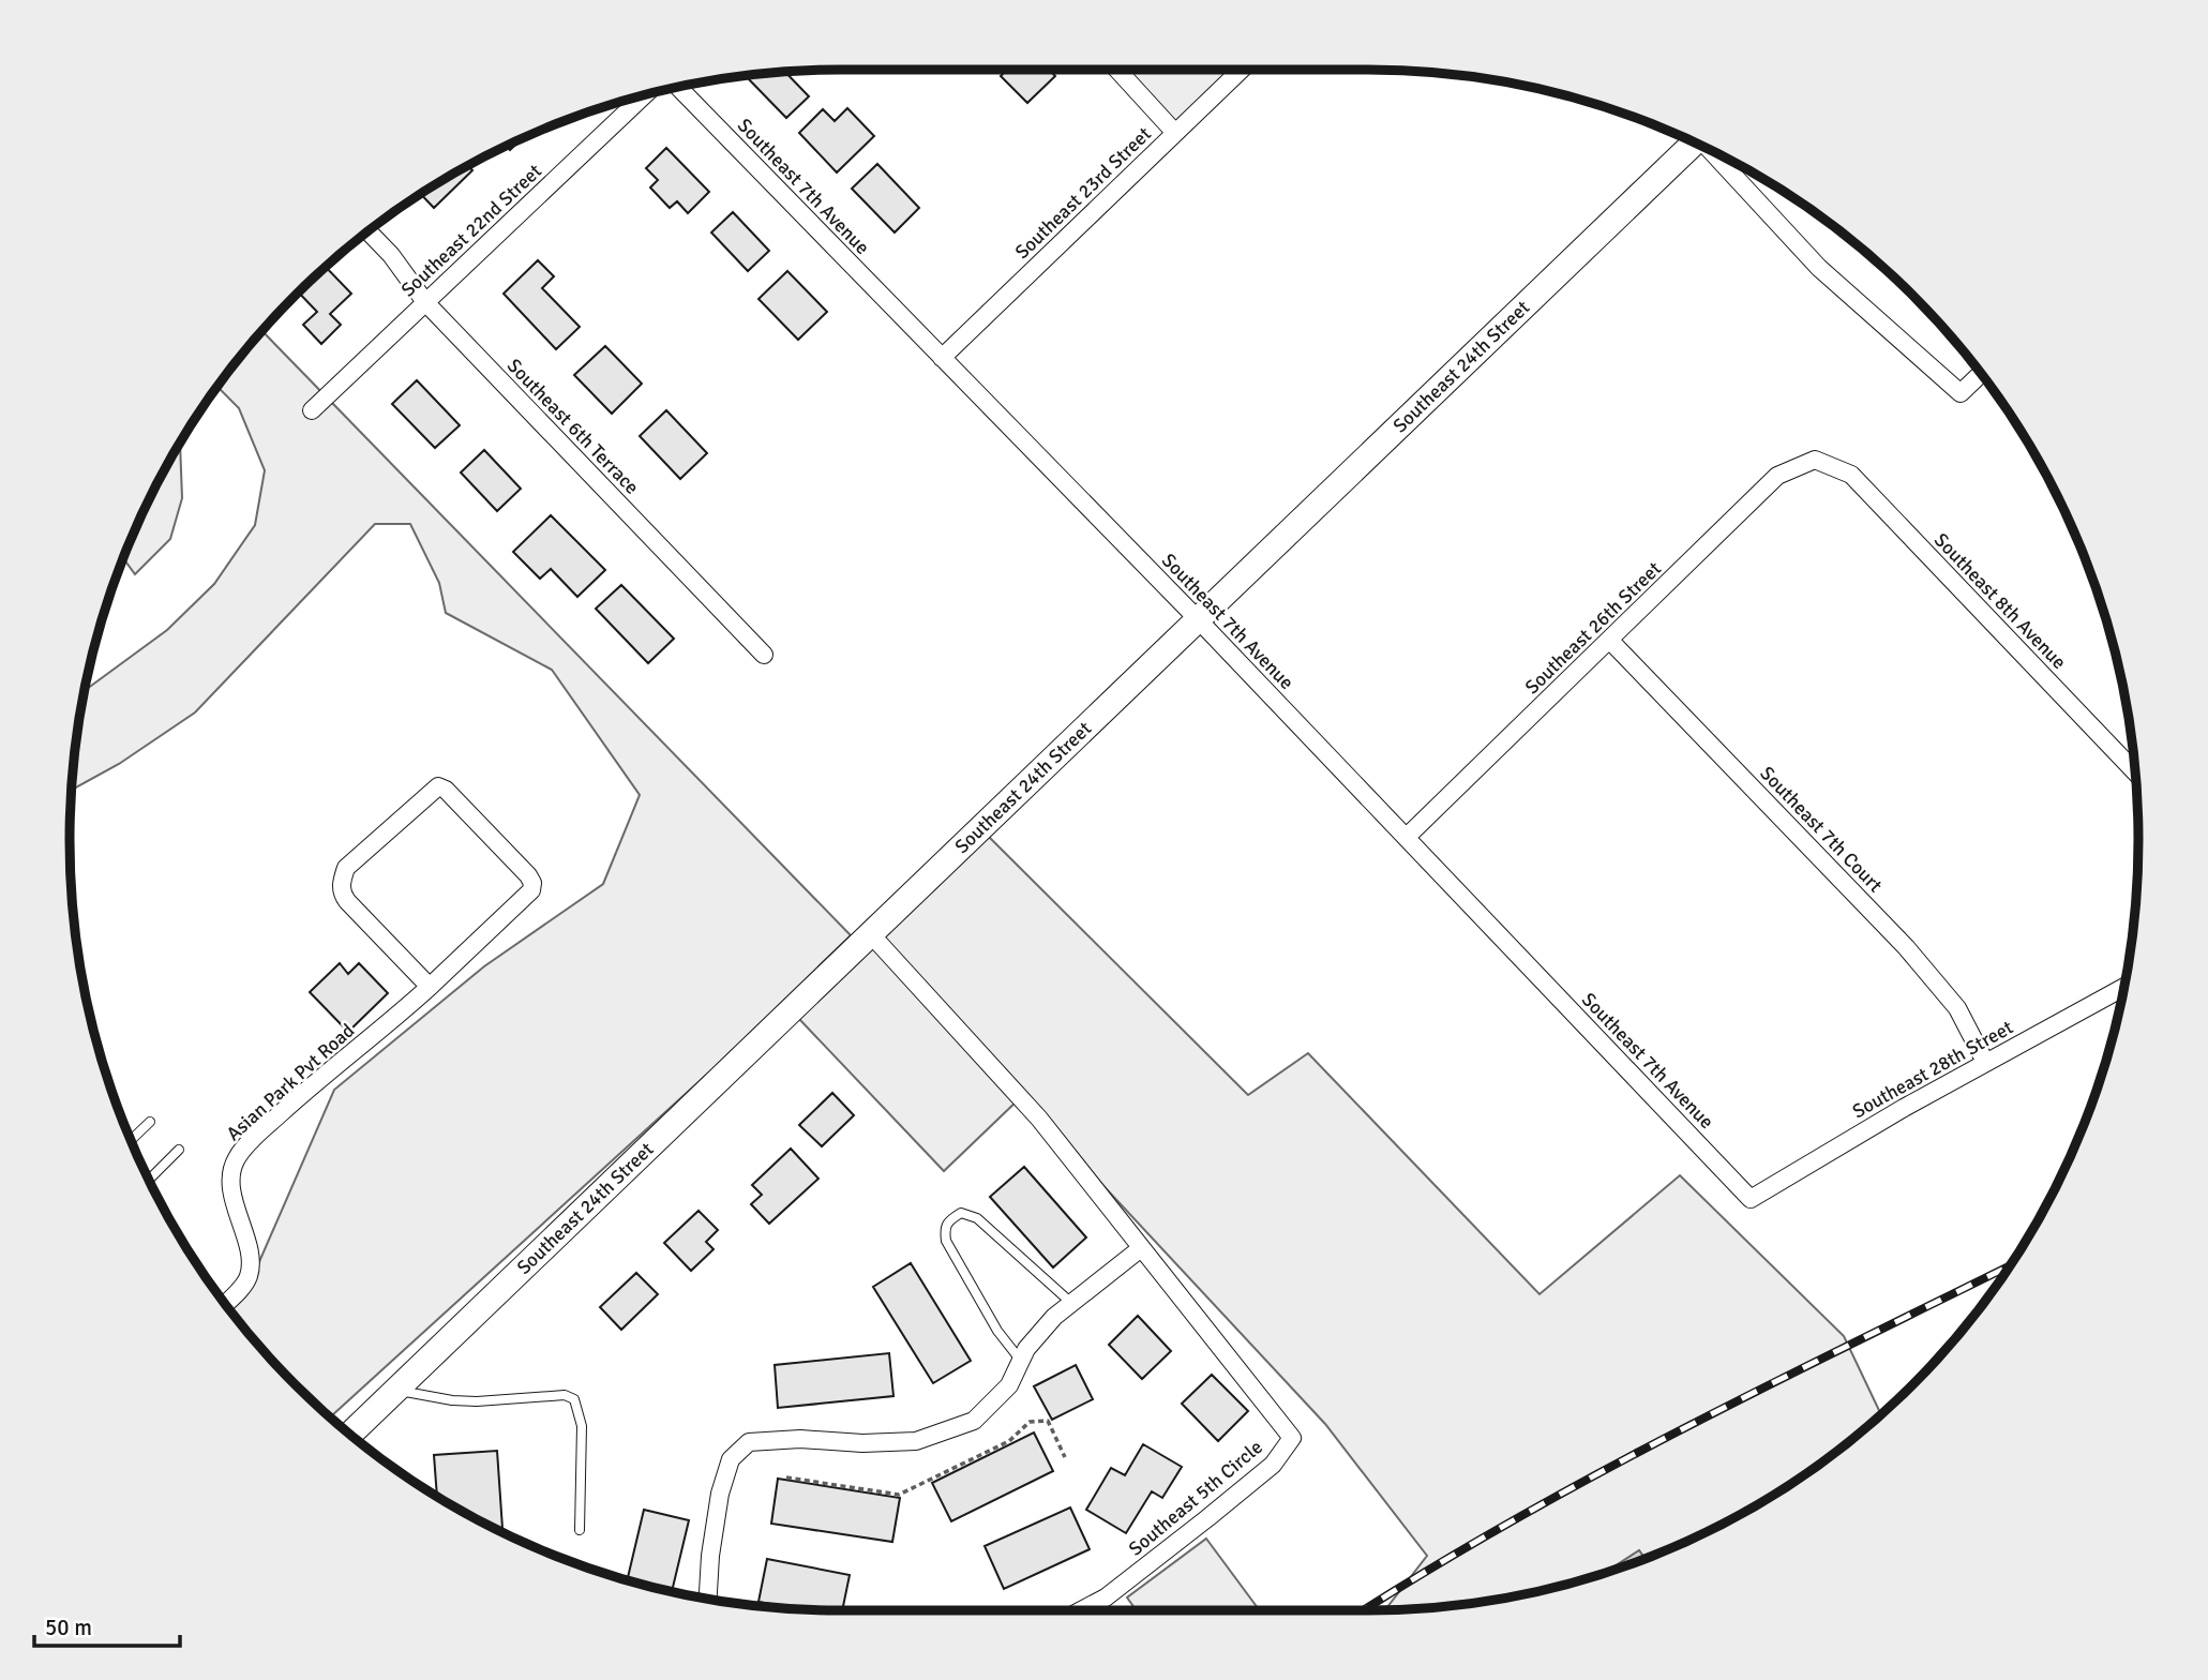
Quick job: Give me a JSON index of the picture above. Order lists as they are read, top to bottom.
{
  "streets": {
    "street": [
      "Southeast 7th Avenue",
      "Southeast 23rd Street",
      "Southeast 22nd Street",
      "Southeast 24th Street",
      "Southeast 6th Terrace",
      "Southeast 8th Avenue",
      "Southeast 26th Street",
      "Southeast 7th Court",
      "Southeast 28th Street",
      "Asian Park Pvt Road",
      "Southeast 5th Circle"
    ]
  },
  "crossings": [
    ["Southeast 7th Avenue", "Southeast 23rd Street"],
    ["Southeast 7th Avenue", "Southeast 24th Street"],
    ["Southeast 7th Avenue", "Southeast 26th Street"],
    ["Southeast 7th Avenue", "Southeast 28th Street"],
    ["Southeast 22nd Street", "Southeast 6th Terrace"],
    ["Southeast 24th Street", "Southeast 5th Circle"],
    ["Southeast 8th Avenue", "Southeast 26th Street"],
    ["Southeast 26th Street", "Southeast 7th Court"],
    ["Southeast 7th Court", "Southeast 28th Street"]
  ],
  "scale_bar": "50 m"
}
